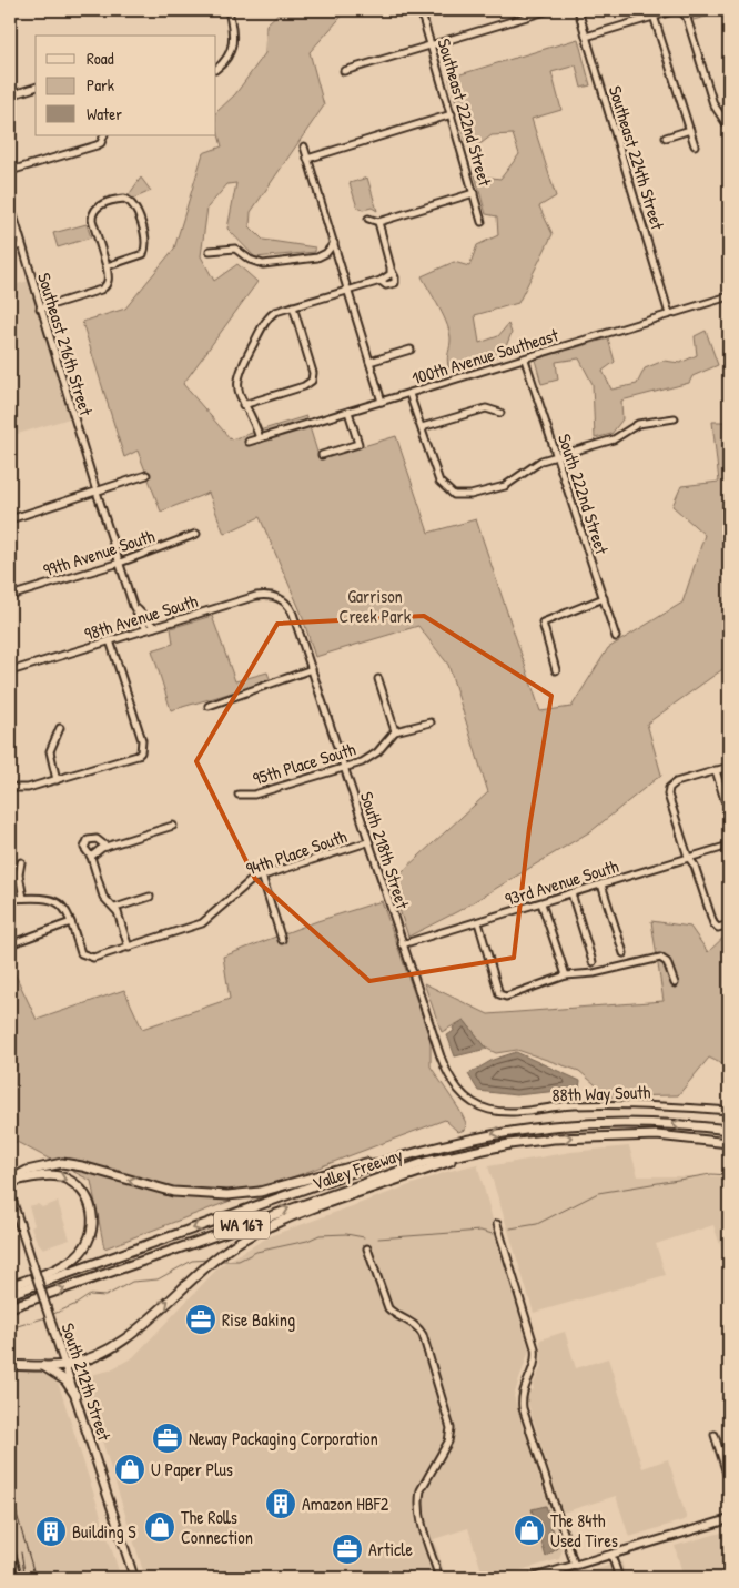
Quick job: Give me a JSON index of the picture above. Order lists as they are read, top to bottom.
{
  "streets": {
    "highway": ["Valley Freeway", "WA 167"],
    "main road": ["South 212th Street"],
    "street": [
      "Southeast 222nd Street",
      "Southeast 224th Street",
      "Southeast 216th Street",
      "100th Avenue Southeast",
      "South 222nd Street",
      "99th Avenue South",
      "98th Avenue South",
      "95th Place South",
      "South 218th Street",
      "94th Place South",
      "93rd Avenue South",
      "88th Way South"
    ]
  },
  "crossings": [
    ["Southeast 224th Street", "100th Avenue Southeast"],
    ["Southeast 216th Street", "99th Avenue South"],
    ["100th Avenue Southeast", "South 222nd Street"],
    ["98th Avenue South", "South 218th Street"],
    ["95th Place South", "South 218th Street"],
    ["South 218th Street", "94th Place South"],
    ["South 218th Street", "93rd Avenue South"],
    ["South 218th Street", "88th Way South"]
  ],
  "parks": ["Garrison Creek Park"],
  "places": {
    "office": ["Rise Baking", "Neway Packaging Corporation", "Article"],
    "shop": ["U Paper Plus", "The Rolls Connection", "The 84th Used Tires"],
    "building": ["Amazon HBF2", "Building S"]
  },
  "legend": ["Road", "Park", "Water"]
}
